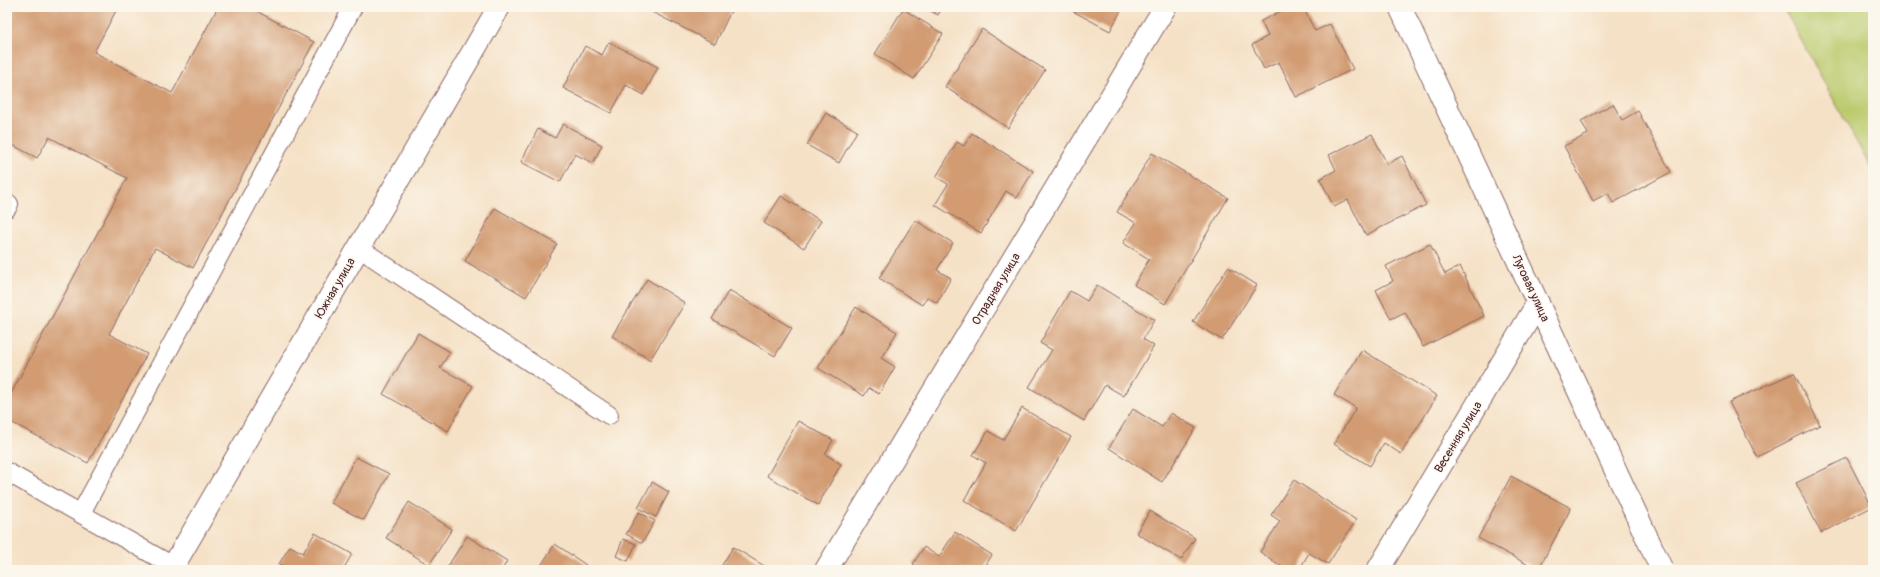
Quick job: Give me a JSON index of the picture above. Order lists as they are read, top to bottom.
{
  "streets": {
    "street": [
      "Южная улица",
      "Луговая улица",
      "Отрадная улица",
      "Весенняя улица"
    ]
  },
  "crossings": [
    ["Луговая улица", "Весенняя улица"]
  ]
}
